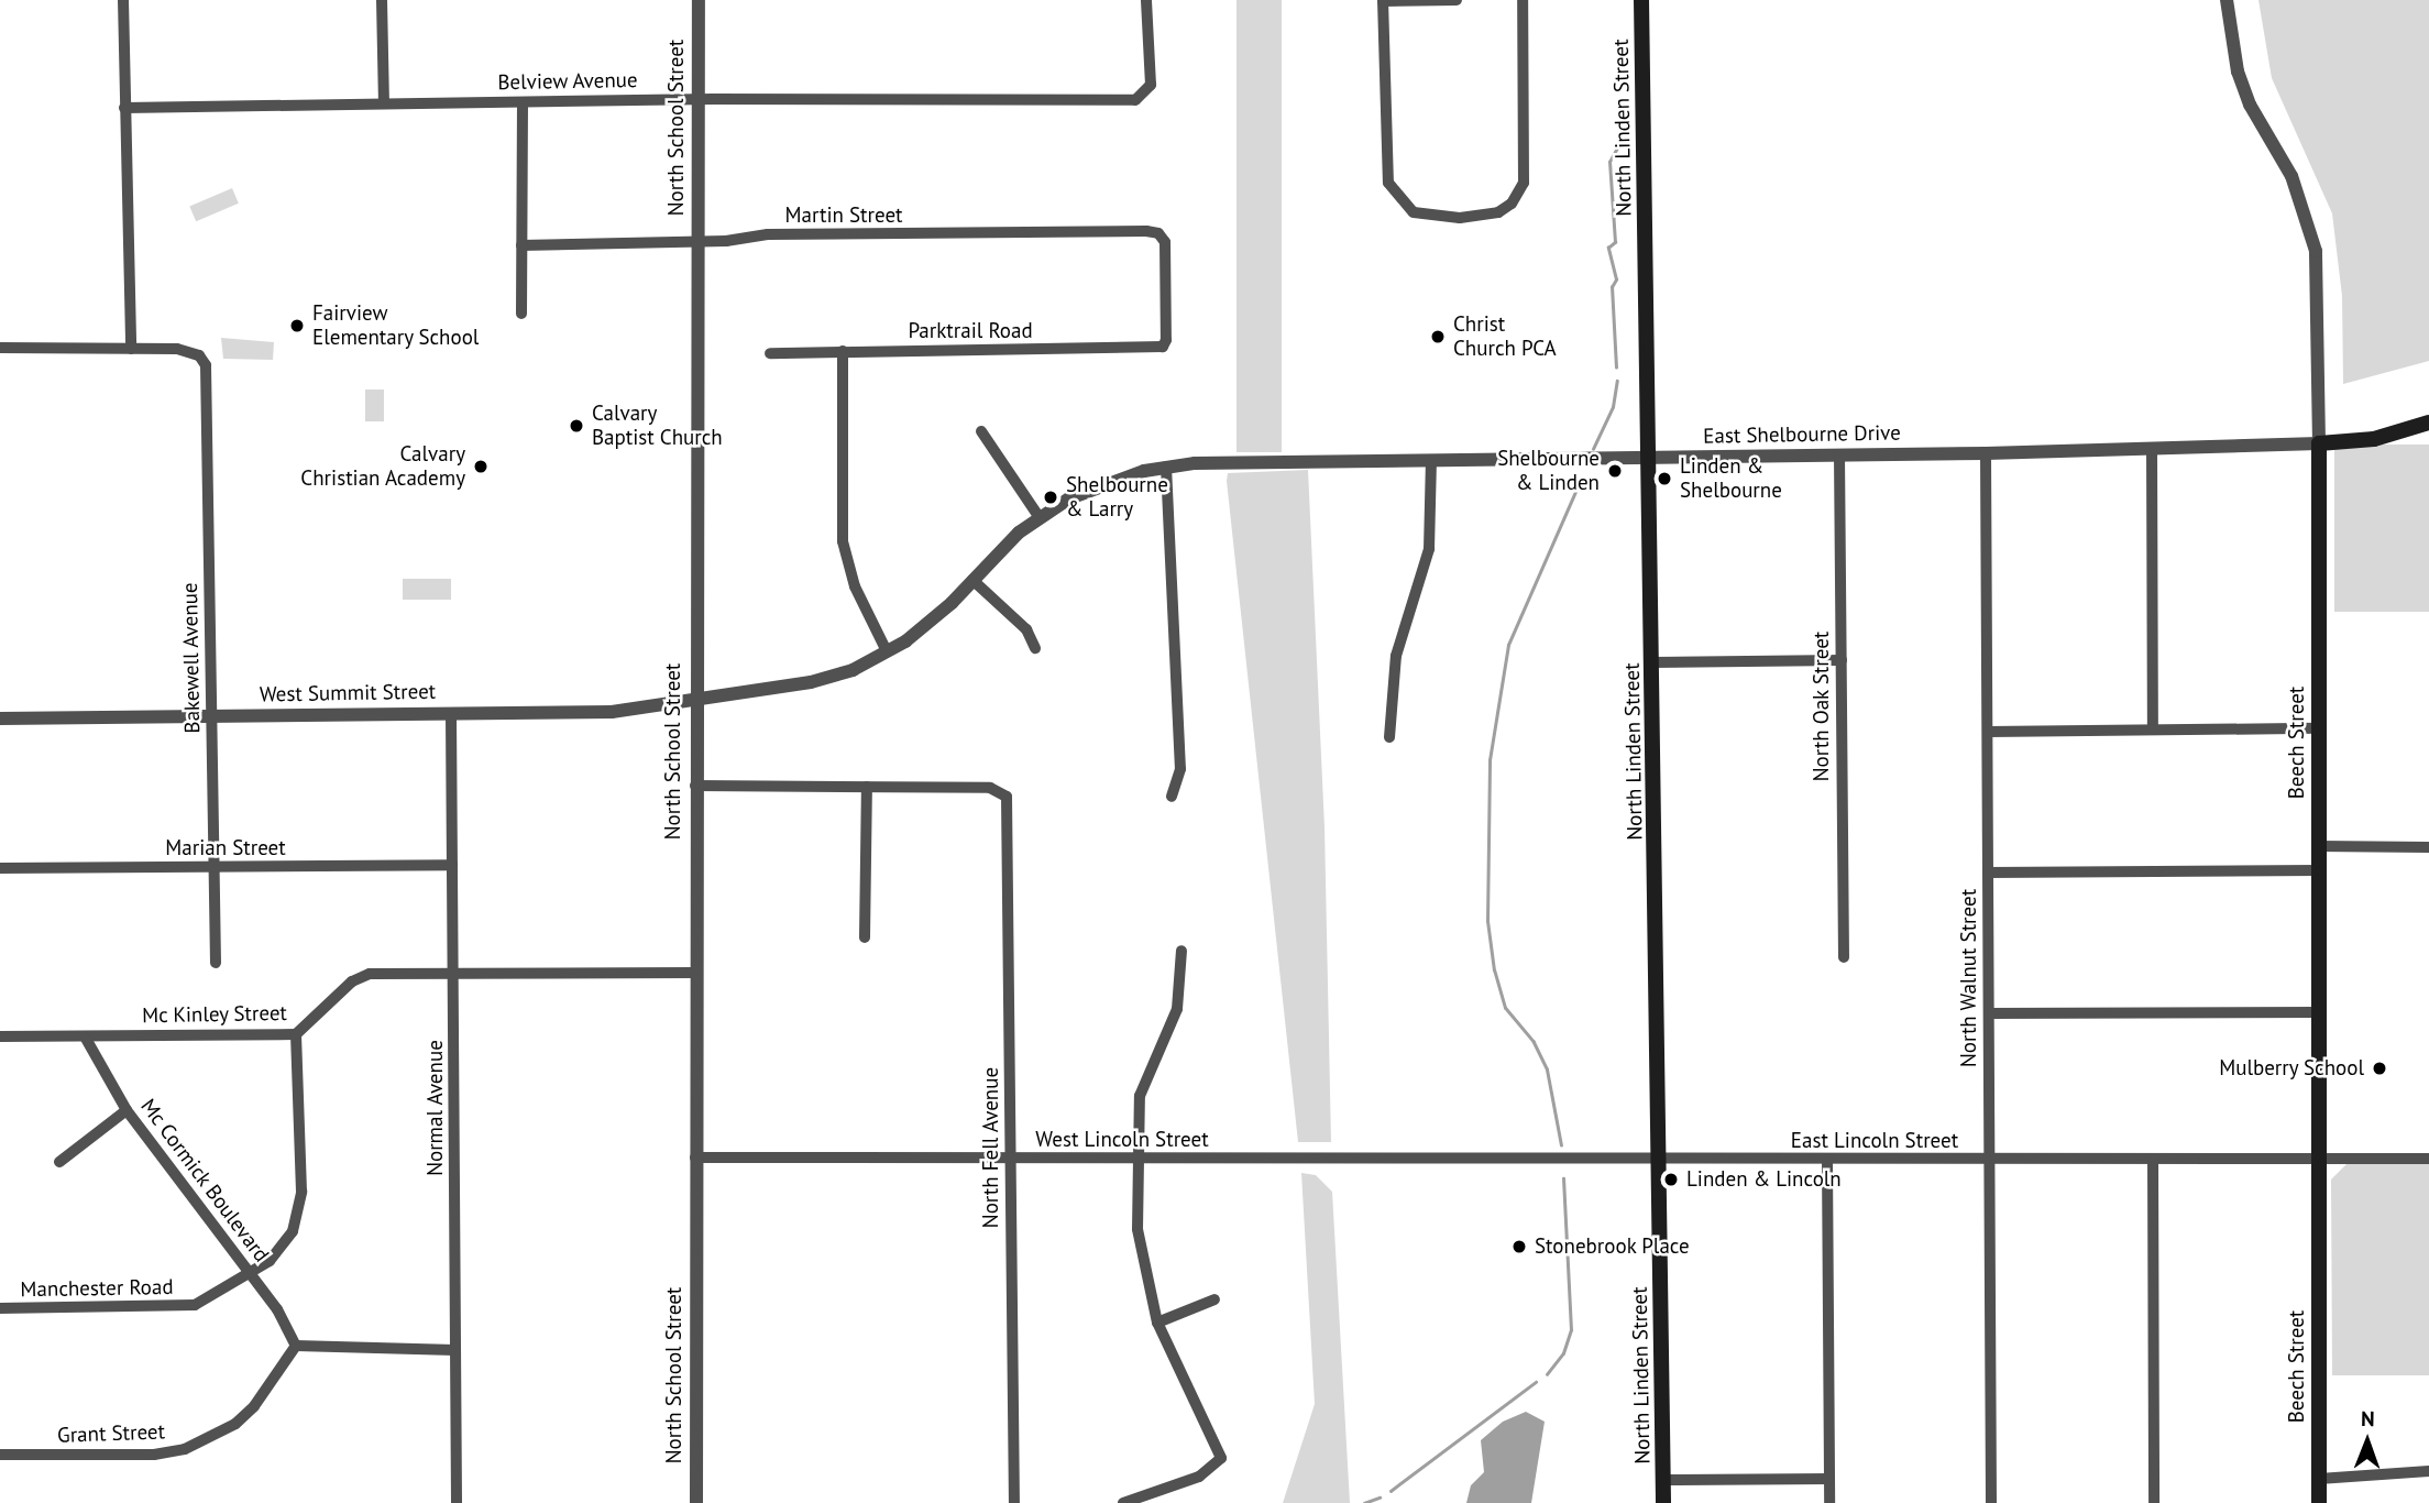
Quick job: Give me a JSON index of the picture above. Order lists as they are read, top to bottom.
{
  "streets": {
    "main road": ["North Linden Street", "Beech Street"],
    "street": [
      "Belview Avenue",
      "North School Street",
      "Martin Street",
      "Parktrail Road",
      "East Shelbourne Drive",
      "Bakewell Avenue",
      "West Summit Street",
      "North Oak Street",
      "Marian Street",
      "North Walnut Street",
      "Mc Kinley Street",
      "Normal Avenue",
      "West Lincoln Street",
      "East Lincoln Street",
      "North Fell Avenue",
      "Mc Cormick Boulevard",
      "Manchester Road",
      "Grant Street"
    ]
  },
  "crossings": [
    ["Belview Avenue", "North School Street"],
    ["North School Street", "Martin Street"],
    ["North School Street", "West Summit Street"],
    ["North School Street", "Mc Kinley Street"],
    ["North School Street", "West Lincoln Street"],
    ["North Linden Street", "East Shelbourne Drive"],
    ["North Linden Street", "East Lincoln Street"],
    ["Martin Street", "Parktrail Road"],
    ["East Shelbourne Drive", "West Summit Street"],
    ["East Shelbourne Drive", "North Oak Street"],
    ["East Shelbourne Drive", "Beech Street"],
    ["East Shelbourne Drive", "North Walnut Street"],
    ["Bakewell Avenue", "West Summit Street"],
    ["Bakewell Avenue", "Marian Street"],
    ["West Summit Street", "Normal Avenue"],
    ["Beech Street", "East Lincoln Street"],
    ["Marian Street", "Normal Avenue"],
    ["North Walnut Street", "East Lincoln Street"],
    ["Mc Kinley Street", "Normal Avenue"],
    ["Mc Kinley Street", "Mc Cormick Boulevard"],
    ["Mc Kinley Street", "Manchester Road"],
    ["West Lincoln Street", "East Lincoln Street"],
    ["West Lincoln Street", "North Fell Avenue"],
    ["Mc Cormick Boulevard", "Manchester Road"],
    ["Mc Cormick Boulevard", "Grant Street"]
  ],
  "places": [
    "Fairview Elementary School",
    "Christ Church PCA",
    "Calvary Baptist Church",
    "Calvary Christian Academy",
    "Shelbourne & Linden",
    "Linden & Shelbourne",
    "Shelbourne & Larry",
    "Mulberry School",
    "Linden & Lincoln",
    "Stonebrook Place"
  ],
  "north": "top"
}
